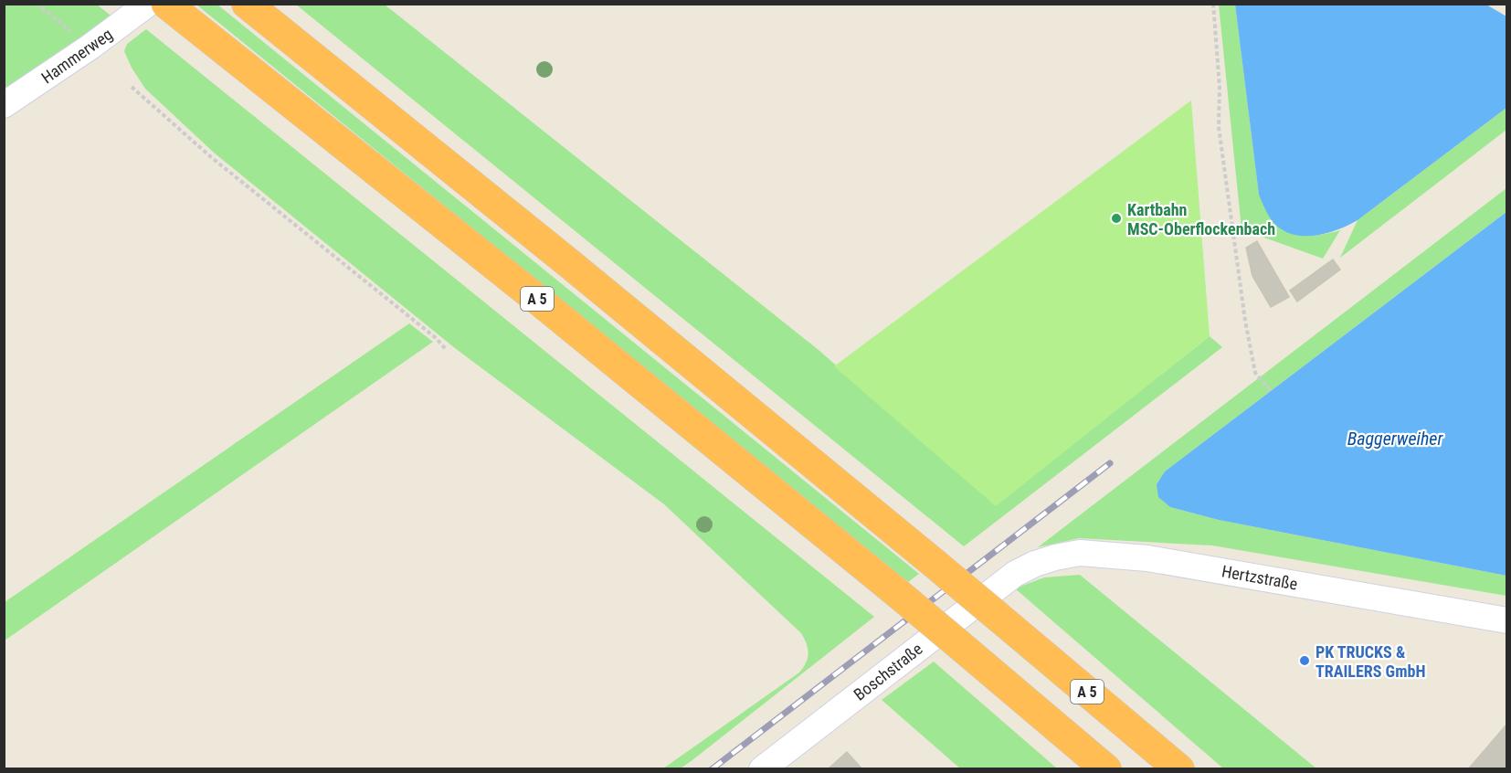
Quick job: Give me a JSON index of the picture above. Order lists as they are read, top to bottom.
{
  "streets": {
    "highway": ["A 5"],
    "street": ["Hammerweg", "Hertzstraße", "Boschstraße"]
  },
  "crossings": [
    ["Hammerweg", "A 5"],
    ["Hertzstraße", "Boschstraße"]
  ],
  "water": ["Baggerweiher"],
  "places": ["Kartbahn MSC-Oberflockenbach", "PK TRUCKS & TRAILERS GmbH"]
}
